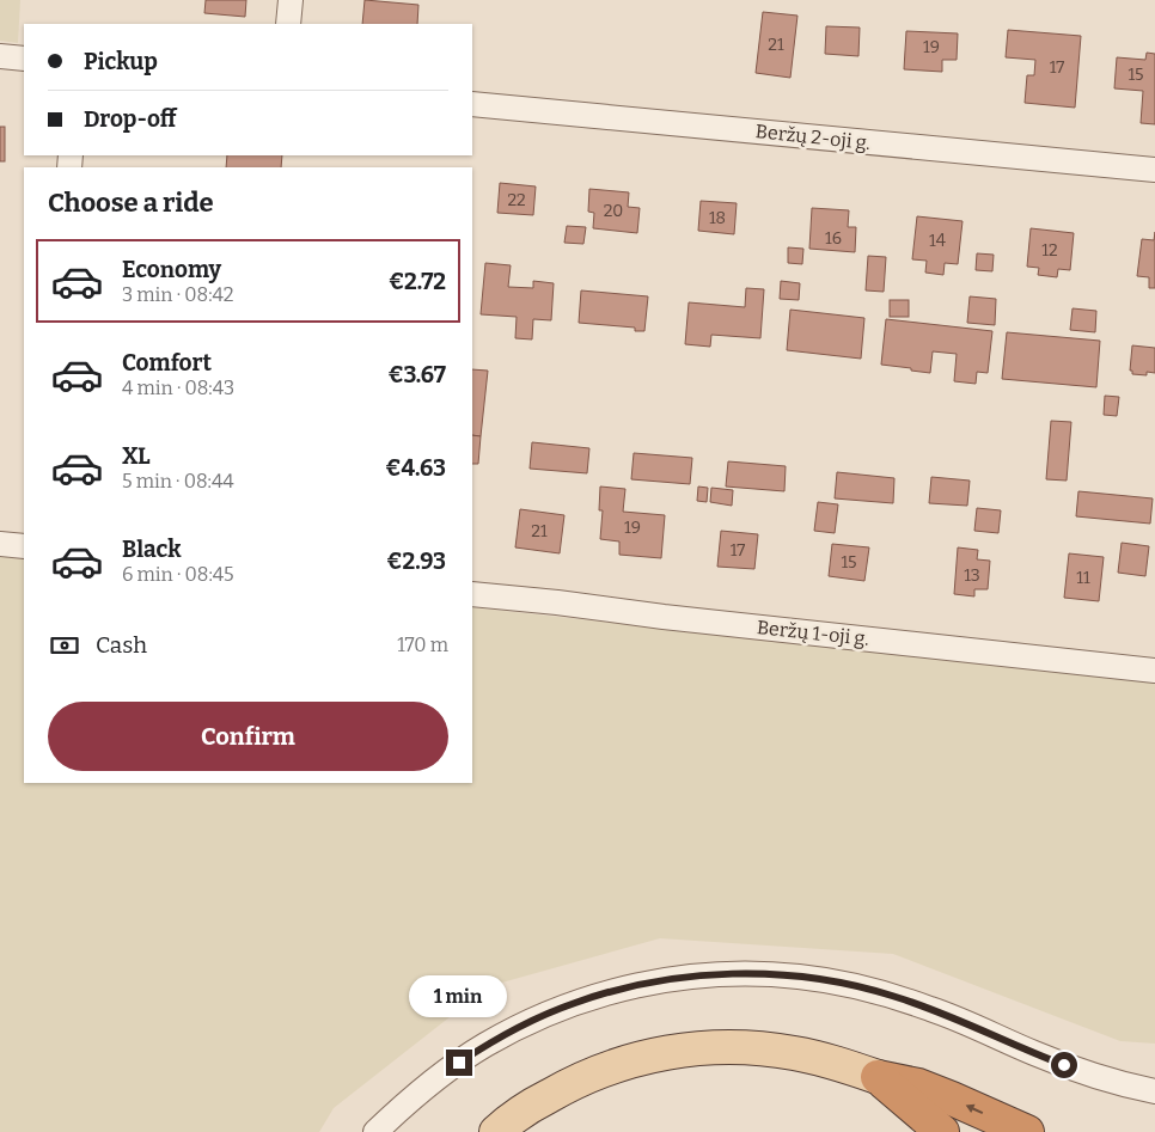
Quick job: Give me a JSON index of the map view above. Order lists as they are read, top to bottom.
{
  "streets": {
    "street": ["Beržų 2-oji g.", "Beržų 1-oji g."]
  },
  "house_numbers": [
    "21",
    "19",
    "17",
    "15",
    "22",
    "20",
    "18",
    "16",
    "14",
    "12",
    "19",
    "21",
    "17",
    "15",
    "13",
    "11"
  ],
  "page": {
    "banner": ["Pickup", "Drop-off"],
    "heading": "Choose a ride",
    "list": [
      {
        "name": "Economy",
        "note": "3 min · 08:42",
        "value": "€2.72"
      },
      {
        "name": "Comfort",
        "note": "4 min · 08:43",
        "value": "€3.67"
      },
      {
        "name": "XL",
        "note": "5 min · 08:44",
        "value": "€4.63"
      },
      {
        "name": "Black",
        "note": "6 min · 08:45",
        "value": "€2.93"
      }
    ],
    "pay": ["Cash", "170 m"],
    "buttons": "Confirm",
    "bubble": "1 min"
  }
}
